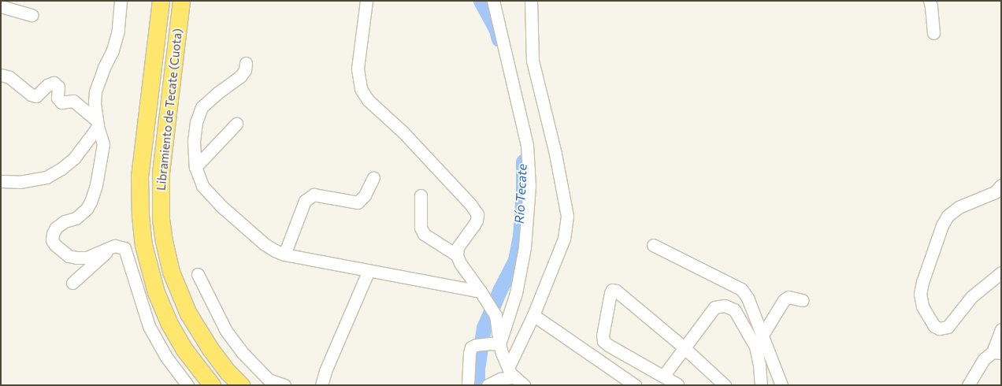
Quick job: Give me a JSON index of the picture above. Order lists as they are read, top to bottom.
{
  "streets": {
    "highway": ["Libramiento de Tecate (Cuota)"]
  },
  "water": ["Río Tecate"]
}
